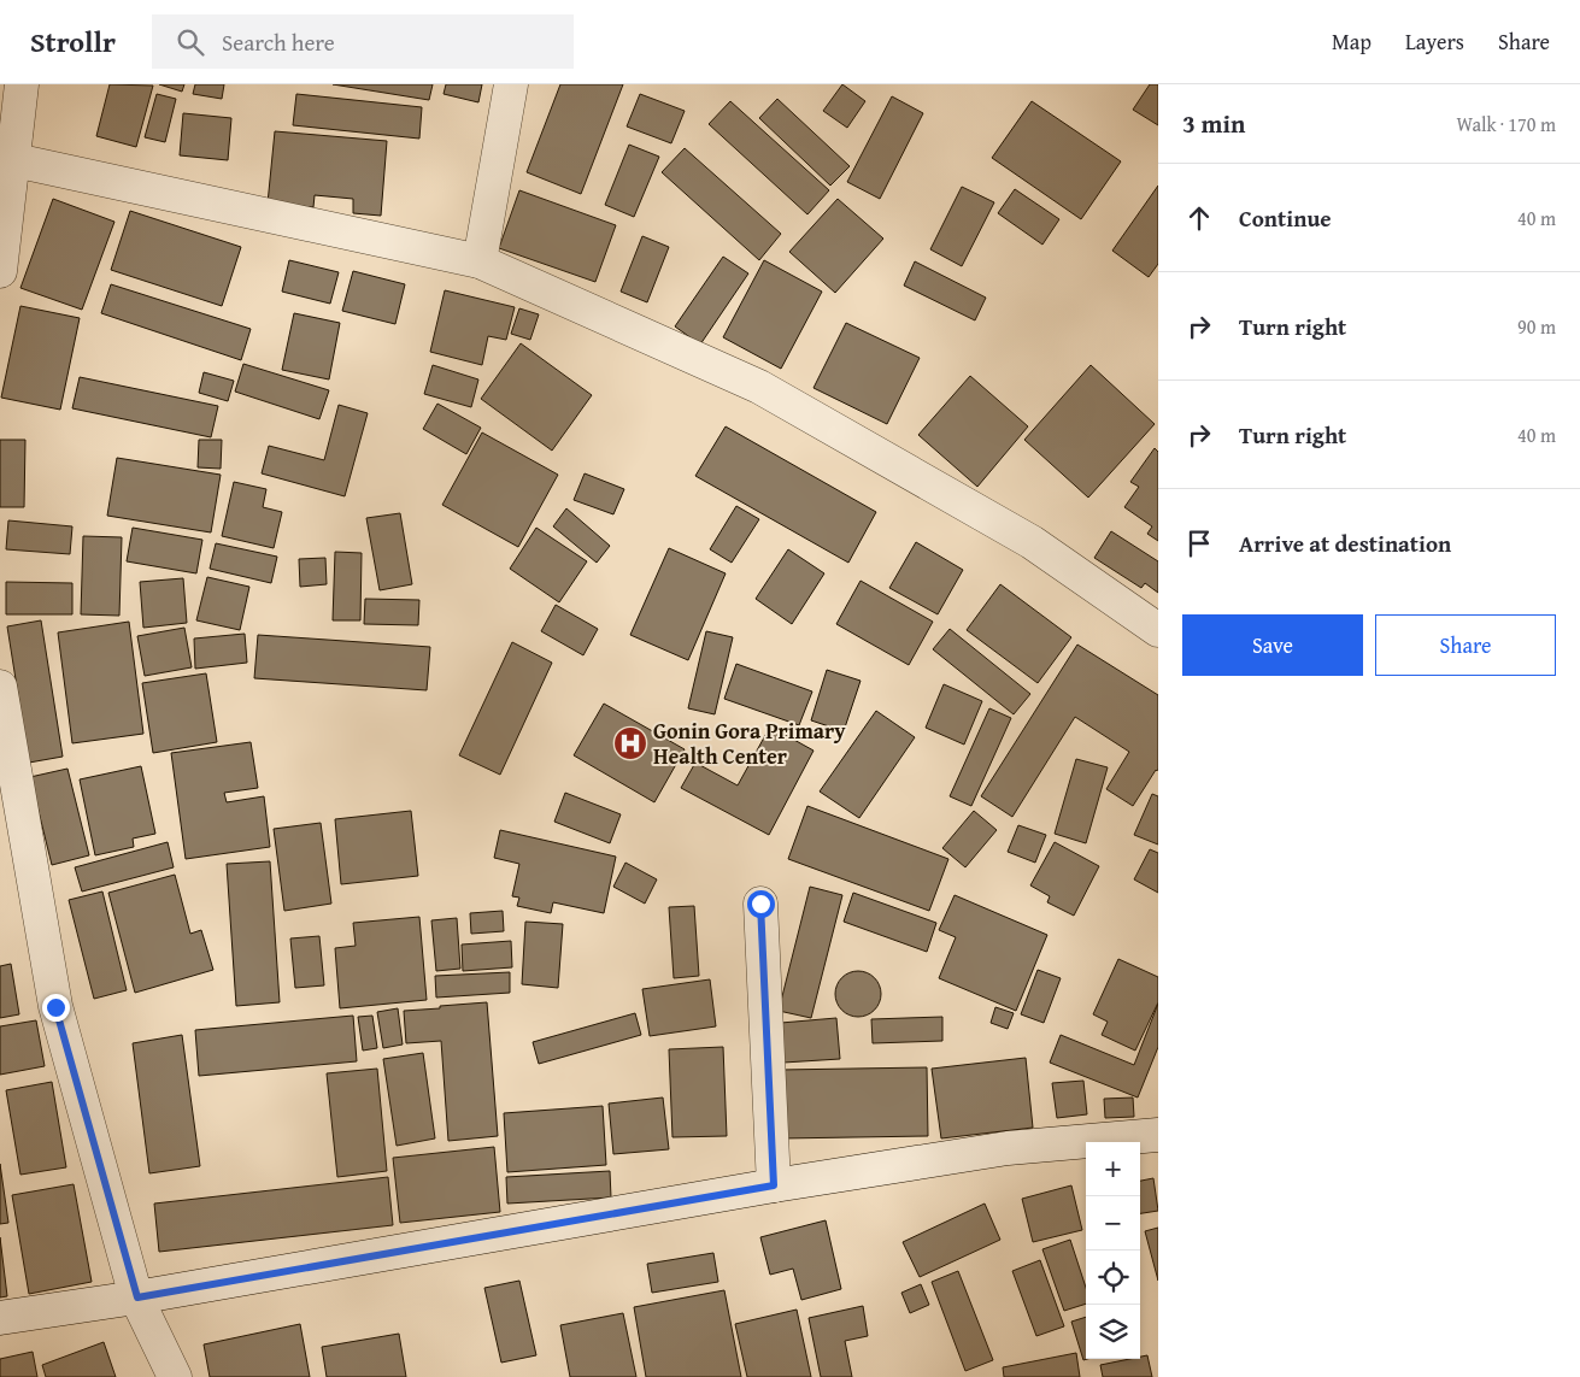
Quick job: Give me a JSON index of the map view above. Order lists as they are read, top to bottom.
{
  "places": {
    "hospital": ["Gonin Gora Primary Health Center"]
  },
  "page": {
    "header": "Strollr",
    "search": "Search here",
    "nav": ["Map", "Layers", "Share"],
    "heading": ["3 min", "Walk · 170 m"],
    "list": [
      ["Continue", "40 m"],
      ["Turn right", "90 m"],
      ["Turn right", "40 m"],
      "Arrive at destination"
    ],
    "buttons": ["Save", "Share"],
    "map_buttons": ["+", "−"]
  }
}
